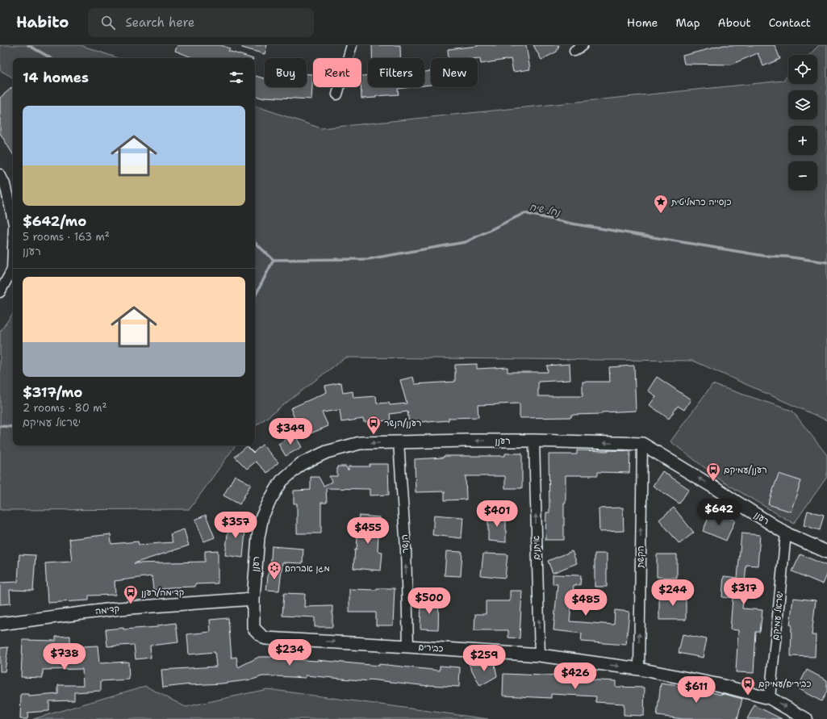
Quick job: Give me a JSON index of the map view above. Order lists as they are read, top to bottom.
{
  "streets": {
    "street": [
      "רענן",
      "הנשר",
      "איתנים",
      "הקשת",
      "קדימה",
      "ישראל עמיקם",
      "כבירים"
    ]
  },
  "crossings": [
    ["רענן", "הנשר"],
    ["רענן", "איתנים"],
    ["רענן", "הקשת"],
    ["רענן", "קדימה"],
    ["רענן", "ישראל עמיקם"],
    ["רענן", "כבירים"],
    ["הנשר", "כבירים"],
    ["איתנים", "כבירים"],
    ["הקשת", "כבירים"],
    ["קדימה", "כבירים"],
    ["ישראל עמיקם", "כבירים"]
  ],
  "one_way": [
    "רענן",
    "הנשר",
    "איתנים",
    "הקשת",
    "כבירים"
  ],
  "water": ["נחל שיח"],
  "places": {
    "place": ["כנסייה כרמליטית"],
    "bus stop": [
      "רענן/הנשר",
      "רענן/עמיקם",
      "קדימה/רענן",
      "כבירים/עמיקם"
    ],
    "synagogue": ["מגן אברהם"]
  },
  "page": {
    "header": "Habito",
    "search": "Search here",
    "nav": [
      "Home",
      "Map",
      "About",
      "Contact"
    ],
    "map_buttons": ["+", "−"],
    "chip": [
      "Buy",
      "Rent",
      "Filters",
      "New"
    ],
    "heading": "14 homes",
    "list": [
      {
        "name": "$642/mo",
        "note": "5 rooms · 163 m² · רענן"
      },
      {
        "name": "$317/mo",
        "note": "2 rooms · 80 m² · ישראל עמיקם"
      }
    ],
    "price": [
      "$349",
      "$642",
      "$401",
      "$357",
      "$455",
      "$317",
      "$244",
      "$500",
      "$485",
      "$234",
      "$738",
      "$259",
      "$426",
      "$611"
    ]
  }
}
